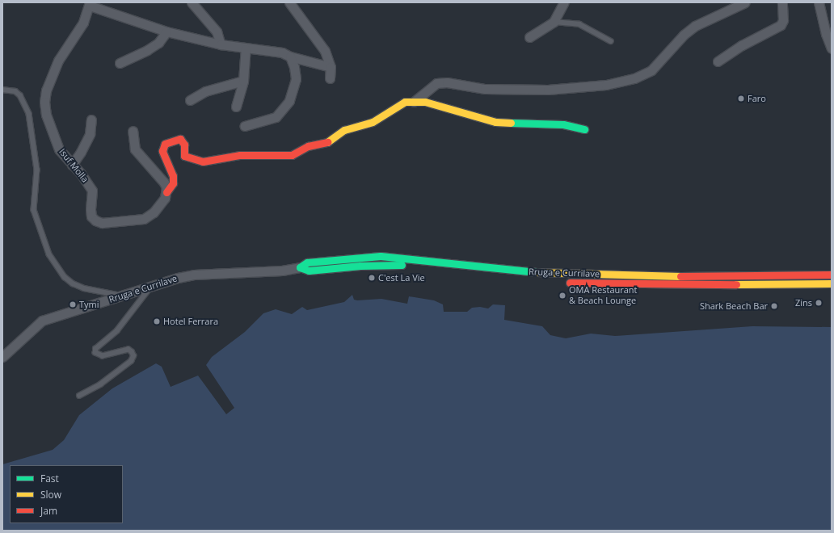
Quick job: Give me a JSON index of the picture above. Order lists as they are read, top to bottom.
{
  "streets": {
    "main road": ["Rruga e Currilave"],
    "street": ["Isuf Molla"]
  },
  "places": [
    "Faro",
    "C'est La Vie",
    "OMA Restaurant & Beach Lounge",
    "Zins",
    "Tymi",
    "Shark Beach Bar",
    "Hotel Ferrara"
  ],
  "legend": ["Fast", "Slow", "Jam"]
}
